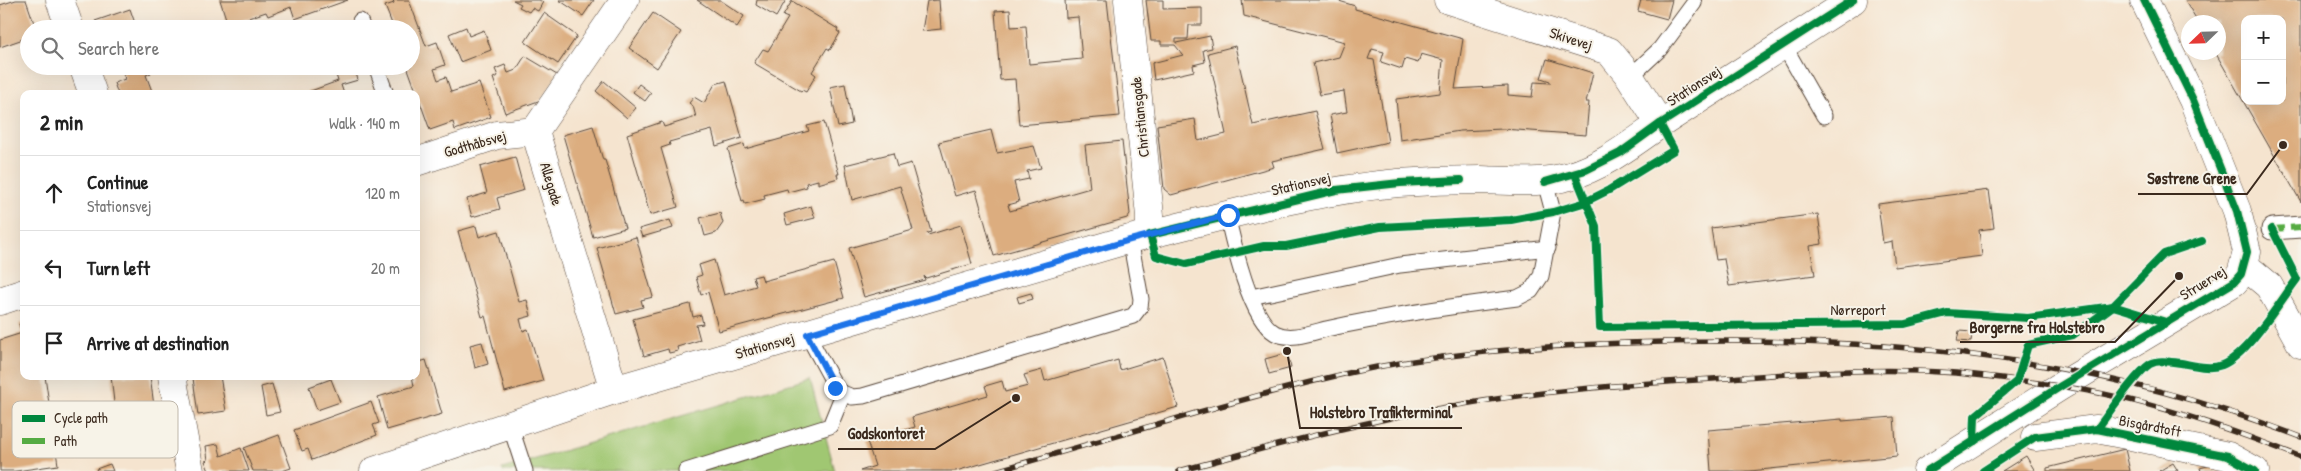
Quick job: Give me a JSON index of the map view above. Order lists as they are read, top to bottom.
{
  "streets": {
    "street": [
      "Skivevej",
      "Stationsvej",
      "Christiansgade",
      "Godthåbsvej",
      "Allegade",
      "Struervej",
      "Bisgårdtoft"
    ],
    "cycle path": ["Nørreport"]
  },
  "crossings": [
    ["Skivevej", "Stationsvej"],
    ["Stationsvej", "Christiansgade"],
    ["Stationsvej", "Allegade"],
    ["Godthåbsvej", "Allegade"]
  ],
  "places": [
    "Søstrene Grene",
    "Borgerne fra Holstebro",
    "Holstebro Trafikterminal",
    "Godskontoret"
  ],
  "legend": ["Cycle path", "Path"],
  "north": "bottom left",
  "page": {
    "map_buttons": ["+", "−"],
    "search": "Search here",
    "heading": ["2 min", "Walk · 140 m"],
    "list": [
      ["Continue", "Stationsvej", "120 m"],
      ["Turn left", "20 m"],
      "Arrive at destination"
    ]
  }
}
